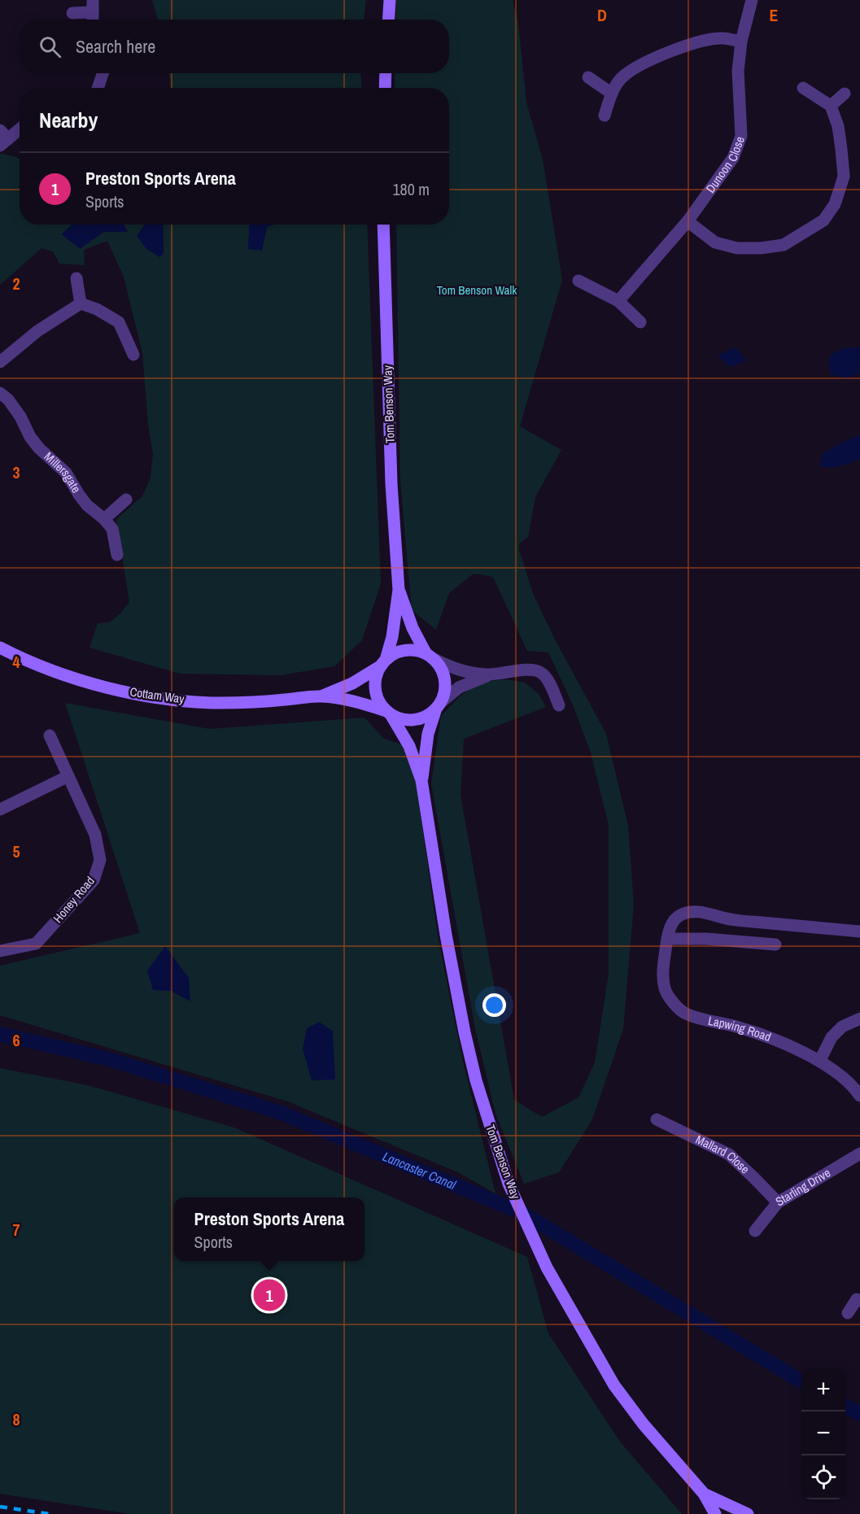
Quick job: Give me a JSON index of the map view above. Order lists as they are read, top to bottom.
{
  "streets": {
    "main road": ["Tom Benson Way", "Cottam Way"],
    "street": [
      "Dunoon Close",
      "Millersgate",
      "Honey Road",
      "Lapwing Road",
      "Mallard Close",
      "Starling Drive"
    ]
  },
  "crossings": [
    ["Tom Benson Way", "Cottam Way"],
    ["Mallard Close", "Starling Drive"]
  ],
  "water": ["Lancaster Canal"],
  "parks": ["Tom Benson Walk"],
  "page": {
    "search": "Search here",
    "heading": "Nearby",
    "list": [
      {
        "mark": "1",
        "name": "Preston Sports Arena",
        "note": "Sports",
        "value": "180 m"
      }
    ],
    "popup": ["Preston Sports Arena", "Sports"],
    "pins": "1",
    "map_buttons": ["+", "−"]
  },
  "grid": {
    "columns": ["D", "E"],
    "rows": [
      "2",
      "3",
      "4",
      "5",
      "6",
      "7",
      "8"
    ]
  }
}
